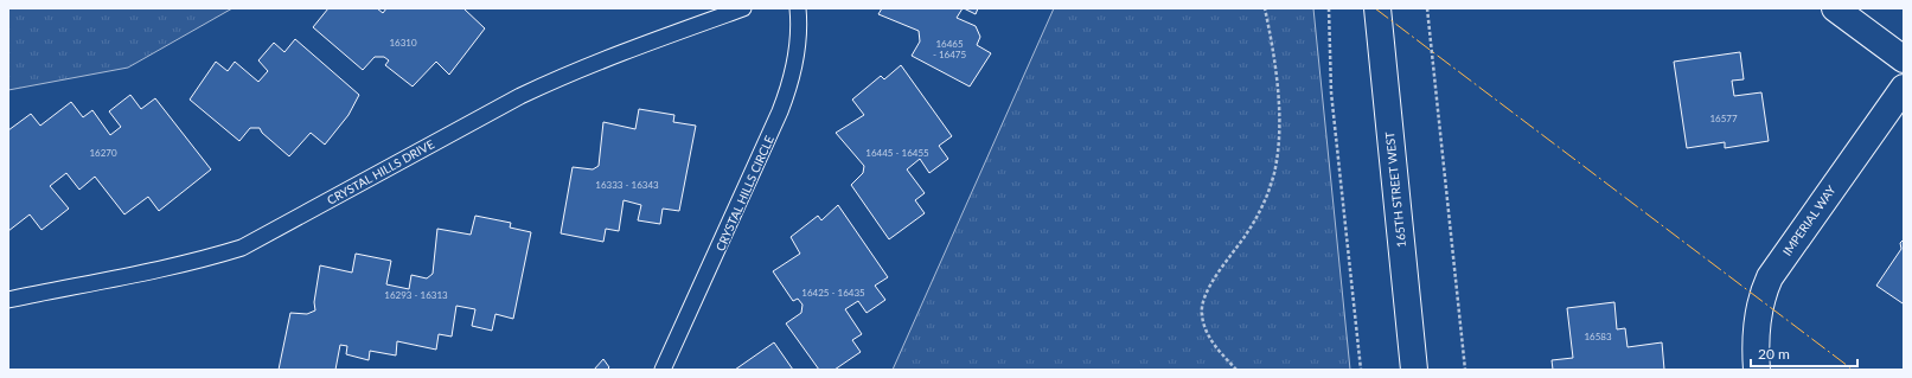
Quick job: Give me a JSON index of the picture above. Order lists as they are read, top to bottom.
{
  "streets": {
    "street": ["165TH STREET WEST", "IMPERIAL WAY"],
    "lane": ["CRYSTAL HILLS DRIVE", "CRYSTAL HILLS CIRCLE"]
  },
  "house_numbers": [
    "16310",
    "16465 - 16475",
    "16577",
    "16270",
    "16445 - 16455",
    "16333 - 16343",
    "16425 - 16435",
    "16293 - 16313",
    "16583"
  ],
  "scale_bar": "20 m"
}
